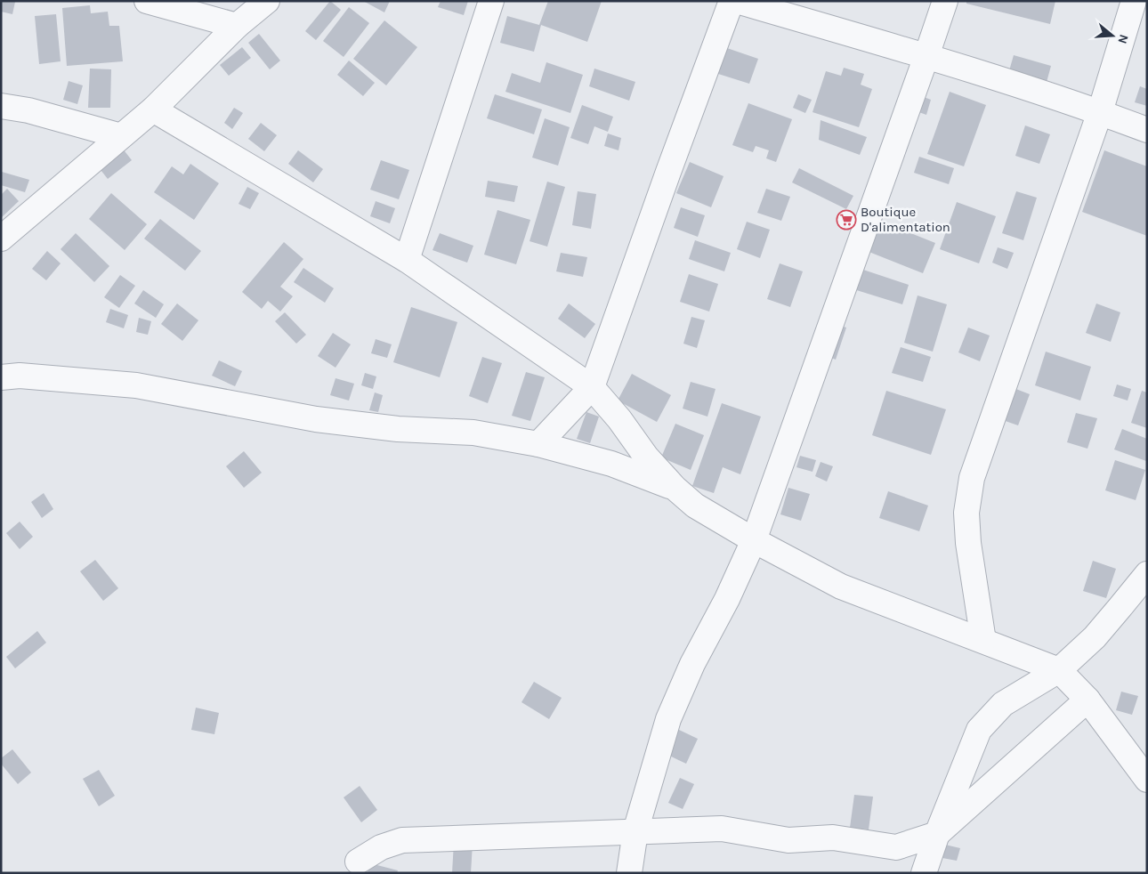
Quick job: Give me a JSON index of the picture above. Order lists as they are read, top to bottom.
{
  "places": {
    "supermarket": ["Boutique D'alimentation"]
  },
  "north": "right"
}
